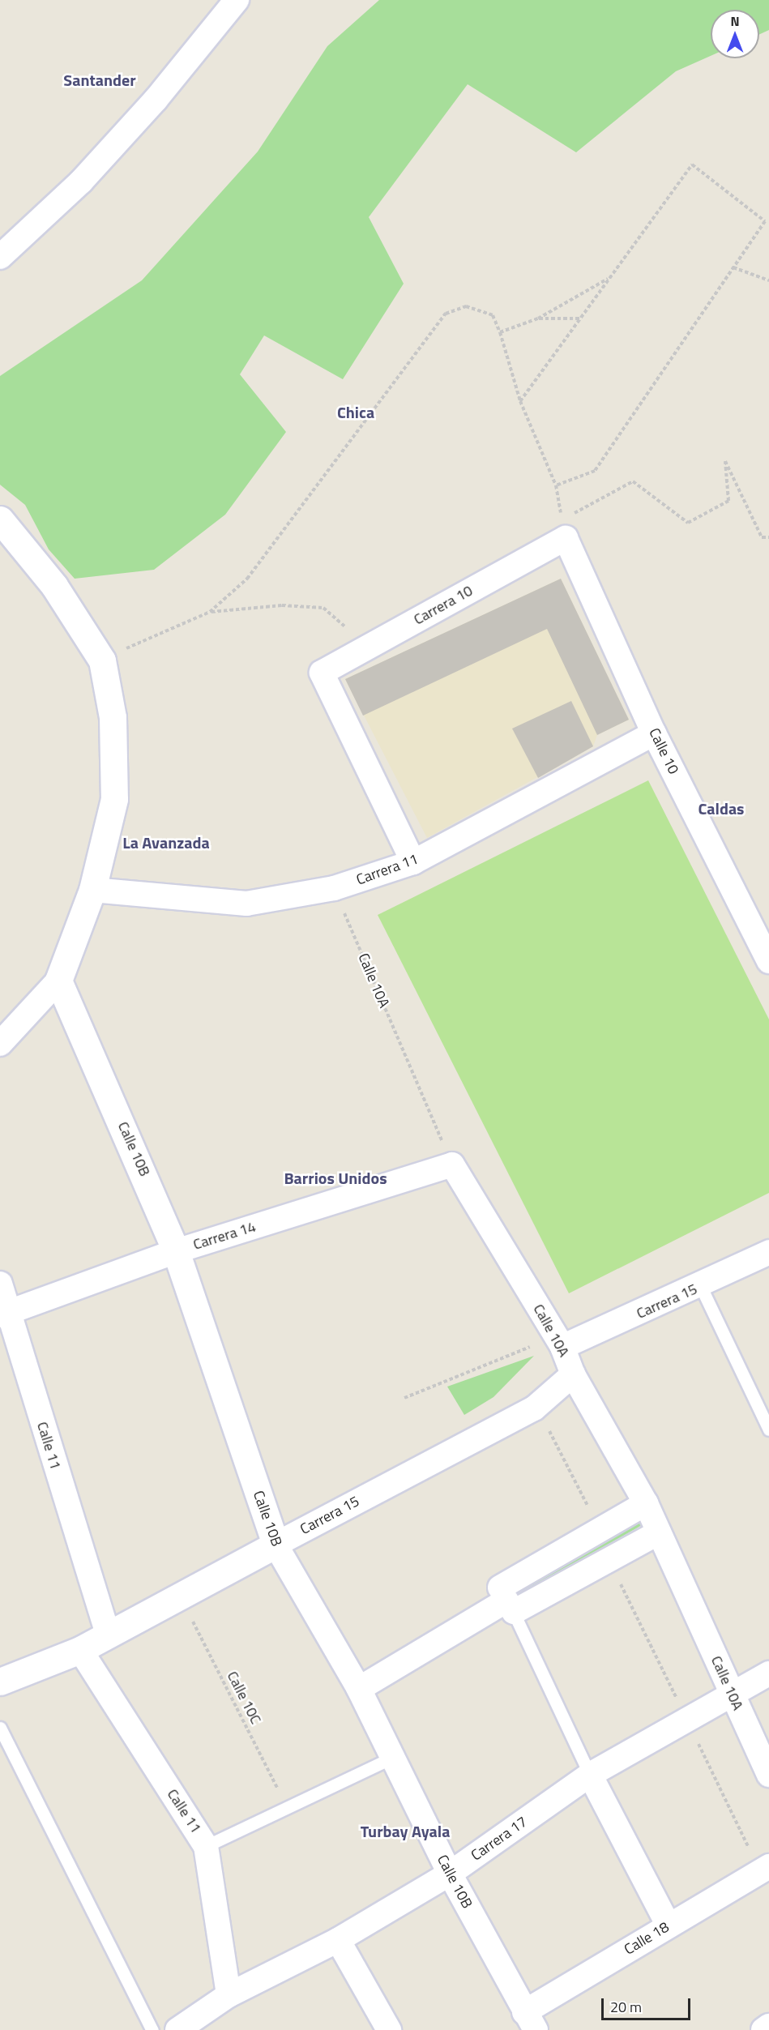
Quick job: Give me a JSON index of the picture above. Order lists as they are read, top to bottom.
{
  "streets": {
    "main road": ["Calle 10B", "Carrera 15"],
    "street": [
      "Carrera 10",
      "Calle 10",
      "Carrera 11",
      "Calle 10A",
      "Carrera 14",
      "Calle 11",
      "Carrera 17",
      "Calle 18"
    ],
    "path": ["Calle 10C"]
  },
  "crossings": [
    ["Carrera 10", "Calle 10"],
    ["Carrera 10", "Carrera 11"],
    ["Calle 10", "Carrera 11"],
    ["Carrera 11", "Calle 10A"],
    ["Calle 10A", "Carrera 14"],
    ["Calle 10A", "Carrera 15"],
    ["Calle 10A", "Carrera 17"],
    ["Calle 10B", "Carrera 14"],
    ["Calle 10B", "Carrera 15"],
    ["Calle 10B", "Carrera 17"],
    ["Calle 10B", "Calle 18"],
    ["Carrera 14", "Calle 11"],
    ["Carrera 15", "Calle 11"],
    ["Carrera 15", "Calle 10C"],
    ["Calle 11", "Carrera 17"]
  ],
  "districts": [
    "Santander",
    "Chica",
    "Caldas",
    "La Avanzada",
    "Barrios Unidos",
    "Turbay Ayala"
  ],
  "scale_bar": "20 m",
  "north": "top"
}
